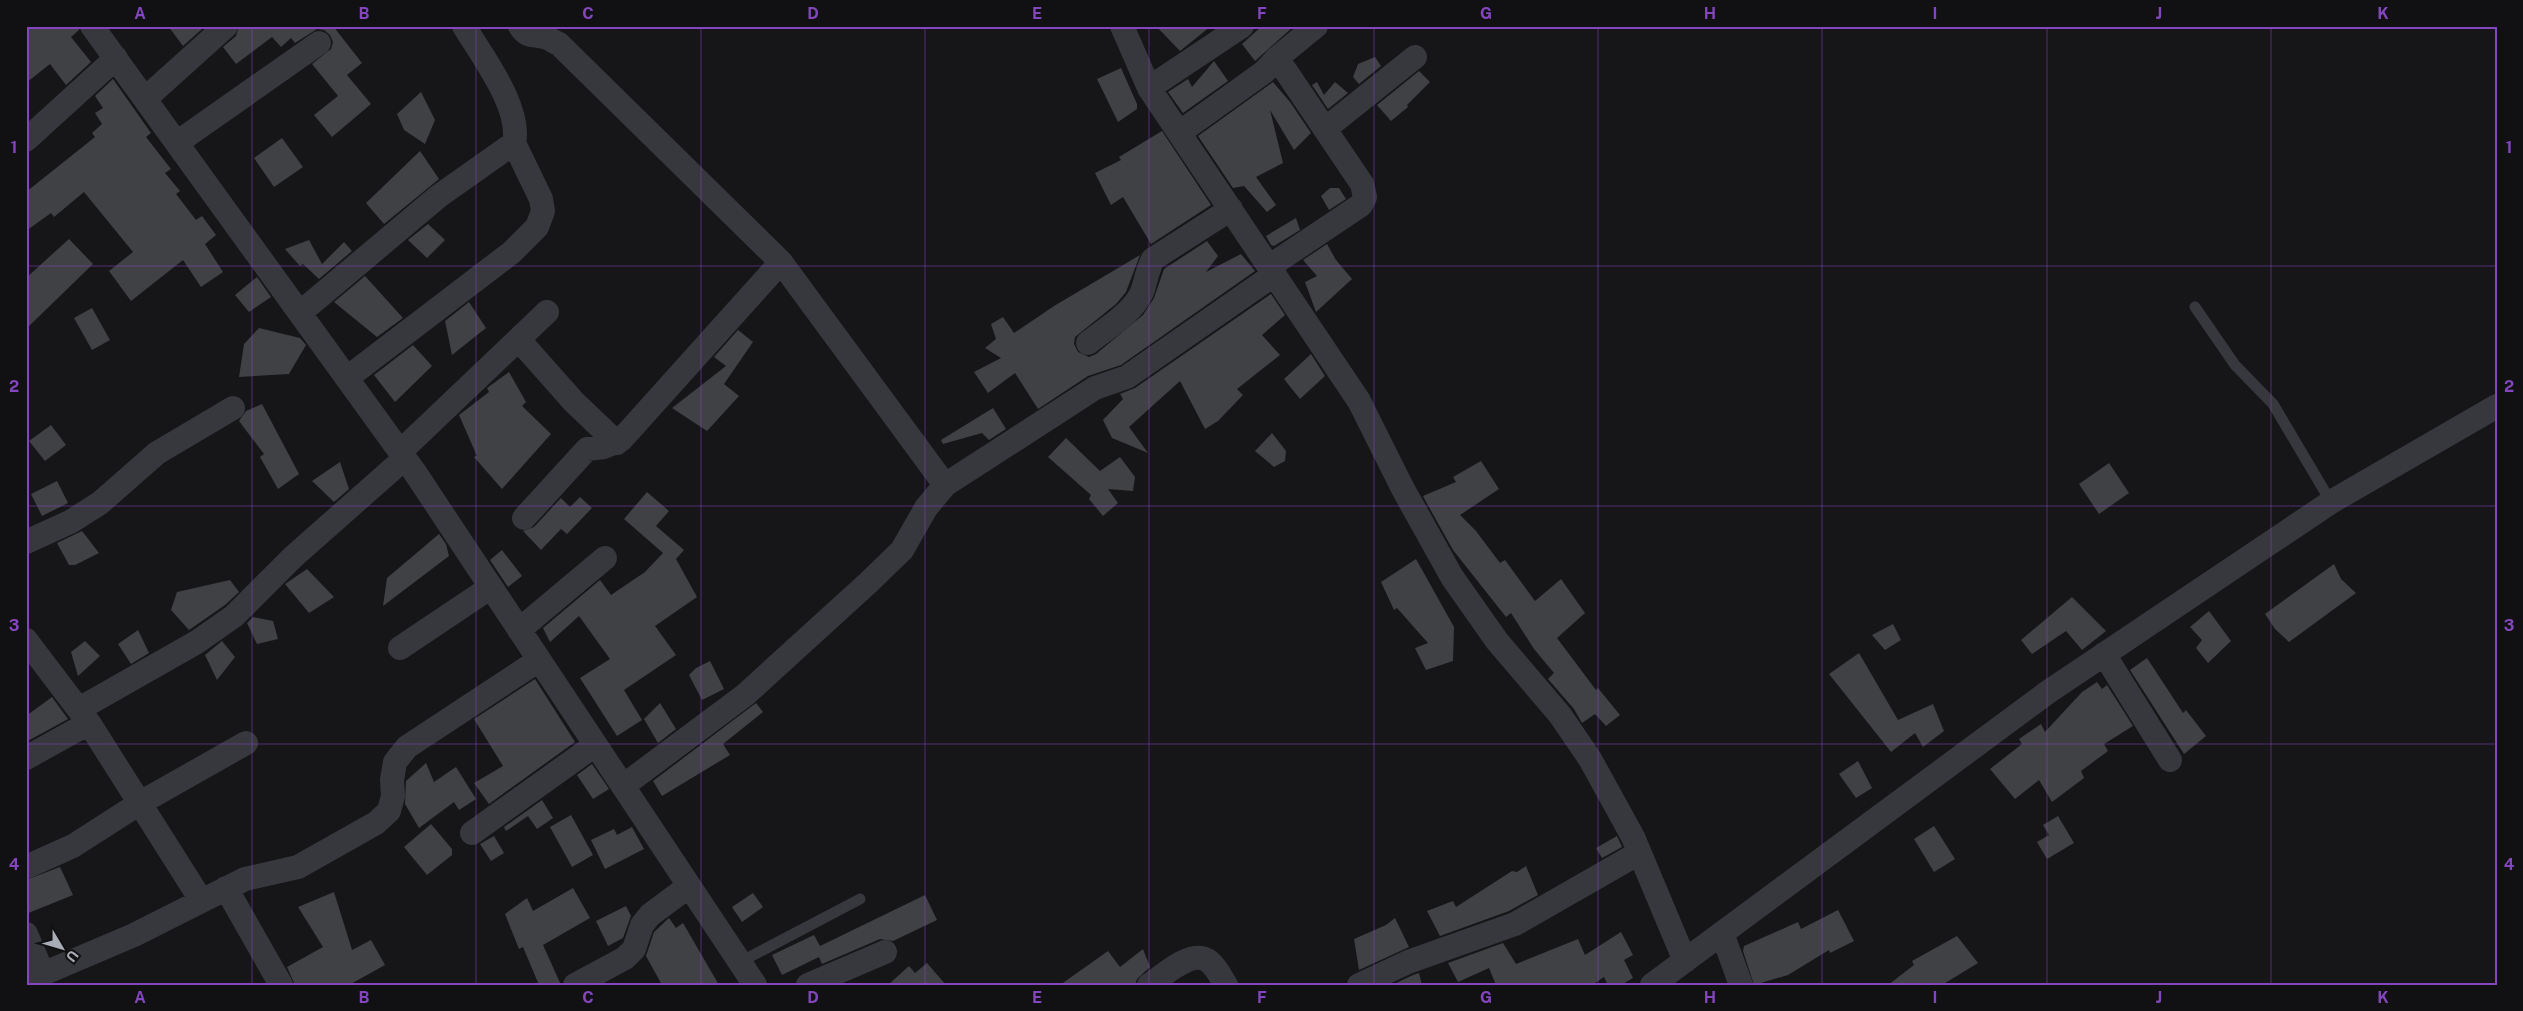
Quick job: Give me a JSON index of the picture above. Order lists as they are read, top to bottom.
{
  "north": "bottom right",
  "grid": {
    "columns": [
      "A",
      "B",
      "C",
      "D",
      "E",
      "F",
      "G",
      "H",
      "I",
      "J",
      "K"
    ],
    "rows": [
      "1",
      "2",
      "3",
      "4"
    ]
  }
}
